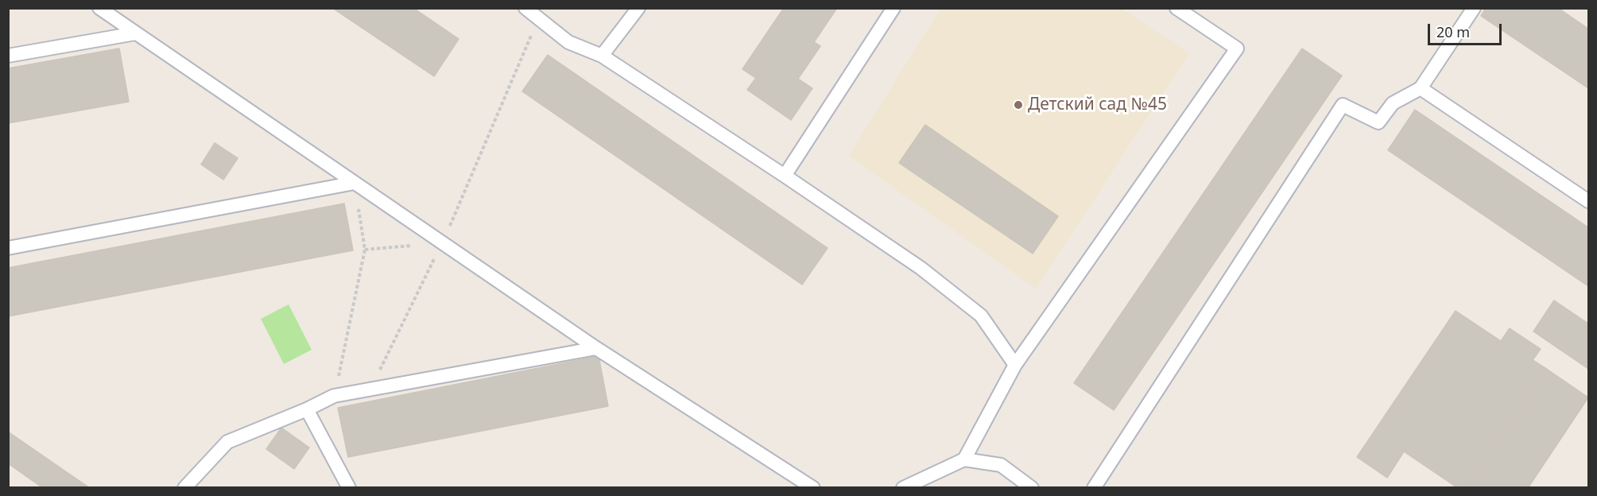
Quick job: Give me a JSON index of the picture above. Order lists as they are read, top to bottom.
{
  "places": ["Детский сад №45"],
  "scale_bar": "20 m"
}
